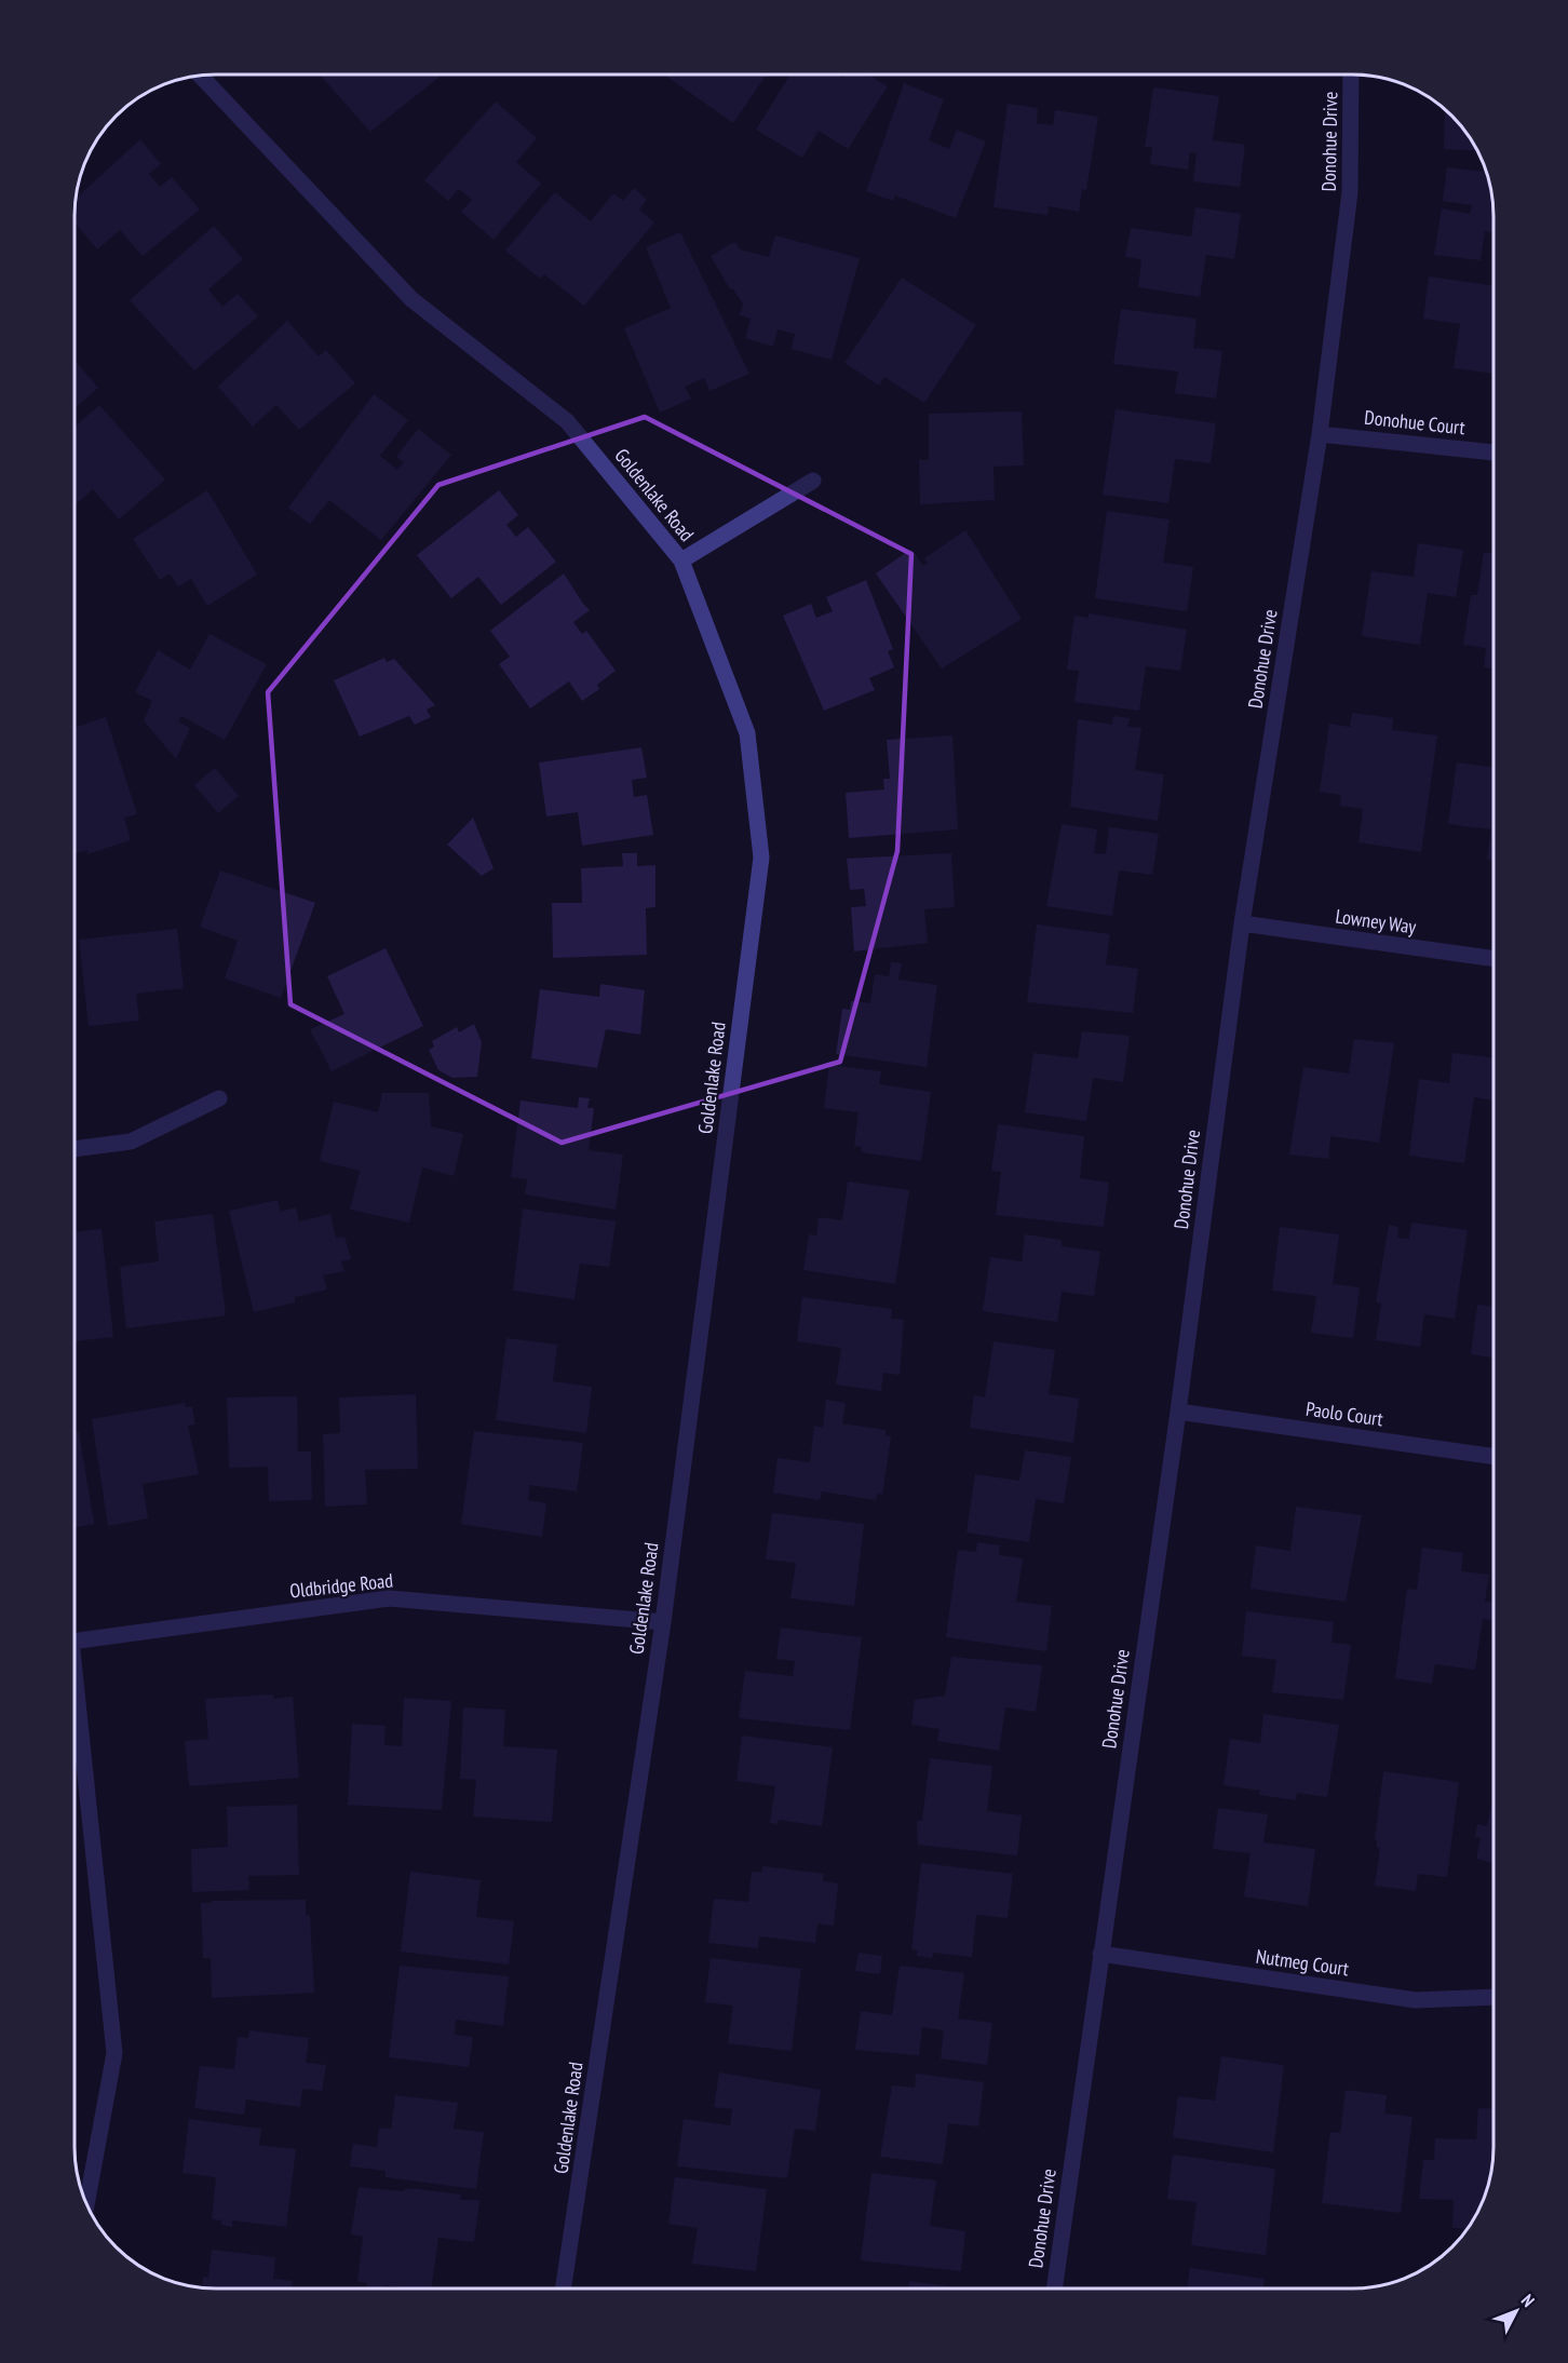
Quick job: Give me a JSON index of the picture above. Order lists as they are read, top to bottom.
{
  "streets": {
    "street": [
      "Donohue Drive",
      "Donohue Court",
      "Goldenlake Road",
      "Lowney Way",
      "Paolo Court",
      "Oldbridge Road",
      "Nutmeg Court"
    ]
  },
  "crossings": [
    ["Donohue Drive", "Donohue Court"],
    ["Donohue Drive", "Lowney Way"],
    ["Donohue Drive", "Paolo Court"],
    ["Donohue Drive", "Nutmeg Court"],
    ["Goldenlake Road", "Oldbridge Road"]
  ],
  "north": "top right"
}
